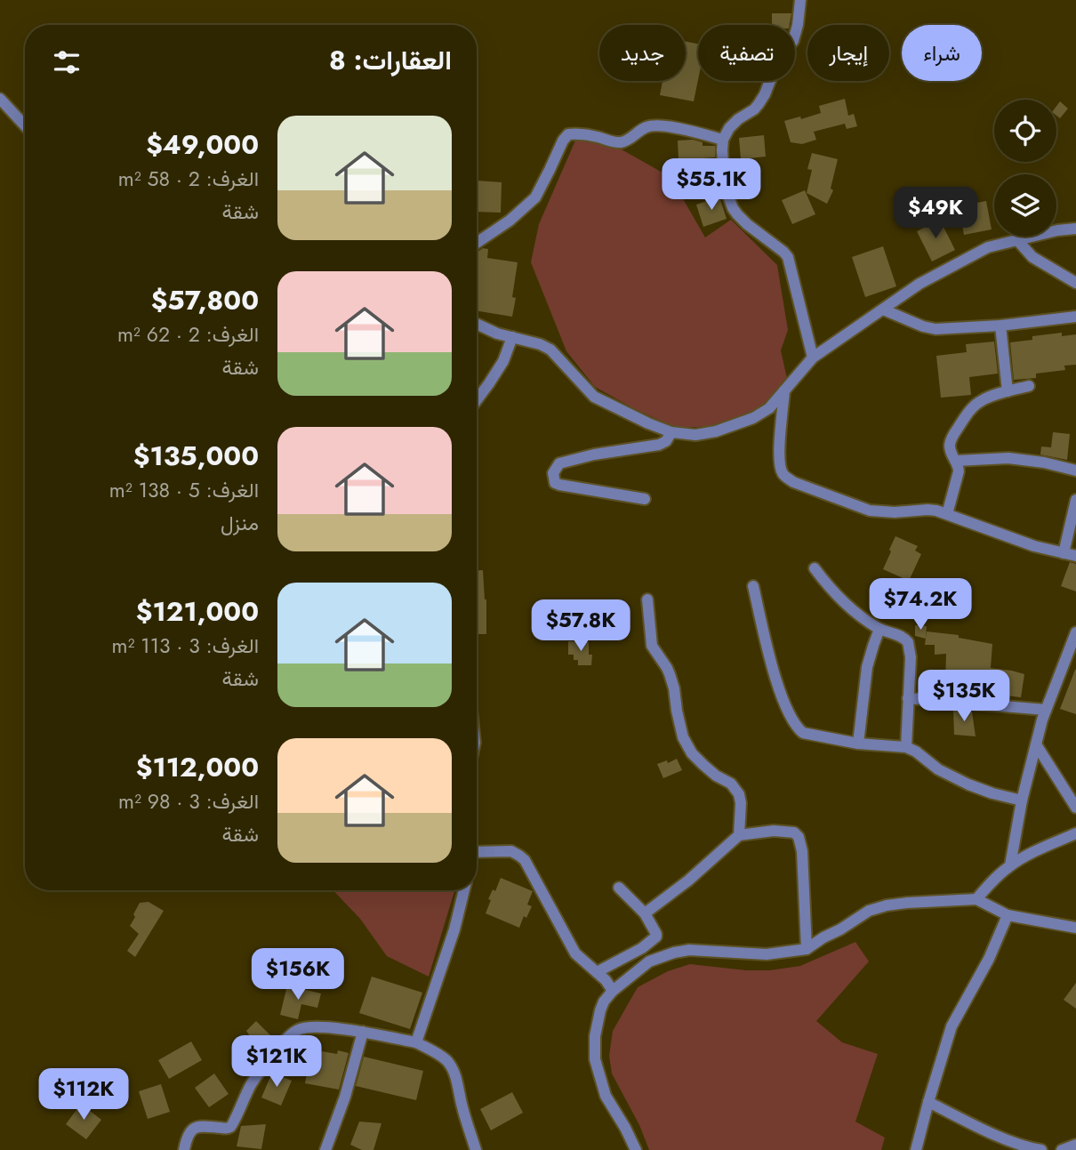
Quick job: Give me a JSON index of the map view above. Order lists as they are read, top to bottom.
{
  "page": {
    "chip": [
      "شراء",
      "إيجار",
      "تصفية",
      "جديد"
    ],
    "heading": "العقارات: 8",
    "list": [
      {
        "name": "$49,000",
        "note": "الغرف: 2 · 58 m² · شقة"
      },
      {
        "name": "$57,800",
        "note": "الغرف: 2 · 62 m² · شقة"
      },
      {
        "name": "$135,000",
        "note": "الغرف: 5 · 138 m² · منزل"
      },
      {
        "name": "$121,000",
        "note": "الغرف: 3 · 113 m² · شقة"
      },
      {
        "name": "$112,000",
        "note": "الغرف: 3 · 98 m² · شقة"
      }
    ],
    "price": [
      "$55.1K",
      "$49K",
      "$74.2K",
      "$57.8K",
      "$135K",
      "$156K",
      "$121K",
      "$112K"
    ]
  }
}
